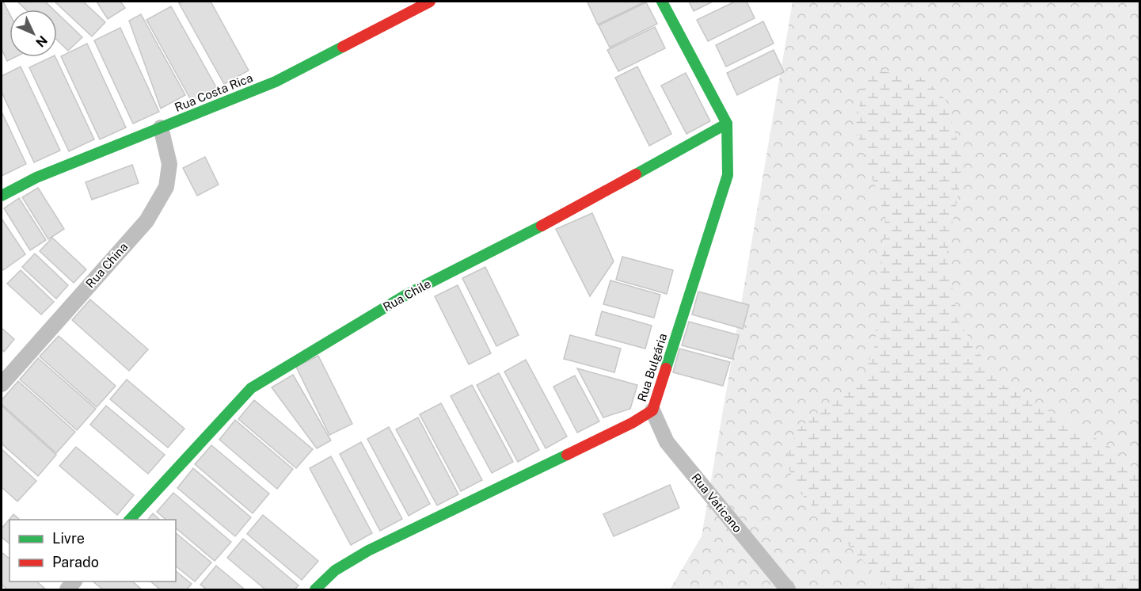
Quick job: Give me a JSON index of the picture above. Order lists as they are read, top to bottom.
{
  "streets": {
    "street": [
      "Rua Costa Rica",
      "Rua China",
      "Rua Chile",
      "Rua Bulgária",
      "Rua Vaticano"
    ]
  },
  "crossings": [
    ["Rua Costa Rica", "Rua China"],
    ["Rua Chile", "Rua Bulgária"],
    ["Rua Bulgária", "Rua Vaticano"]
  ],
  "legend": ["Livre", "Parado"],
  "north": "bottom right"
}
